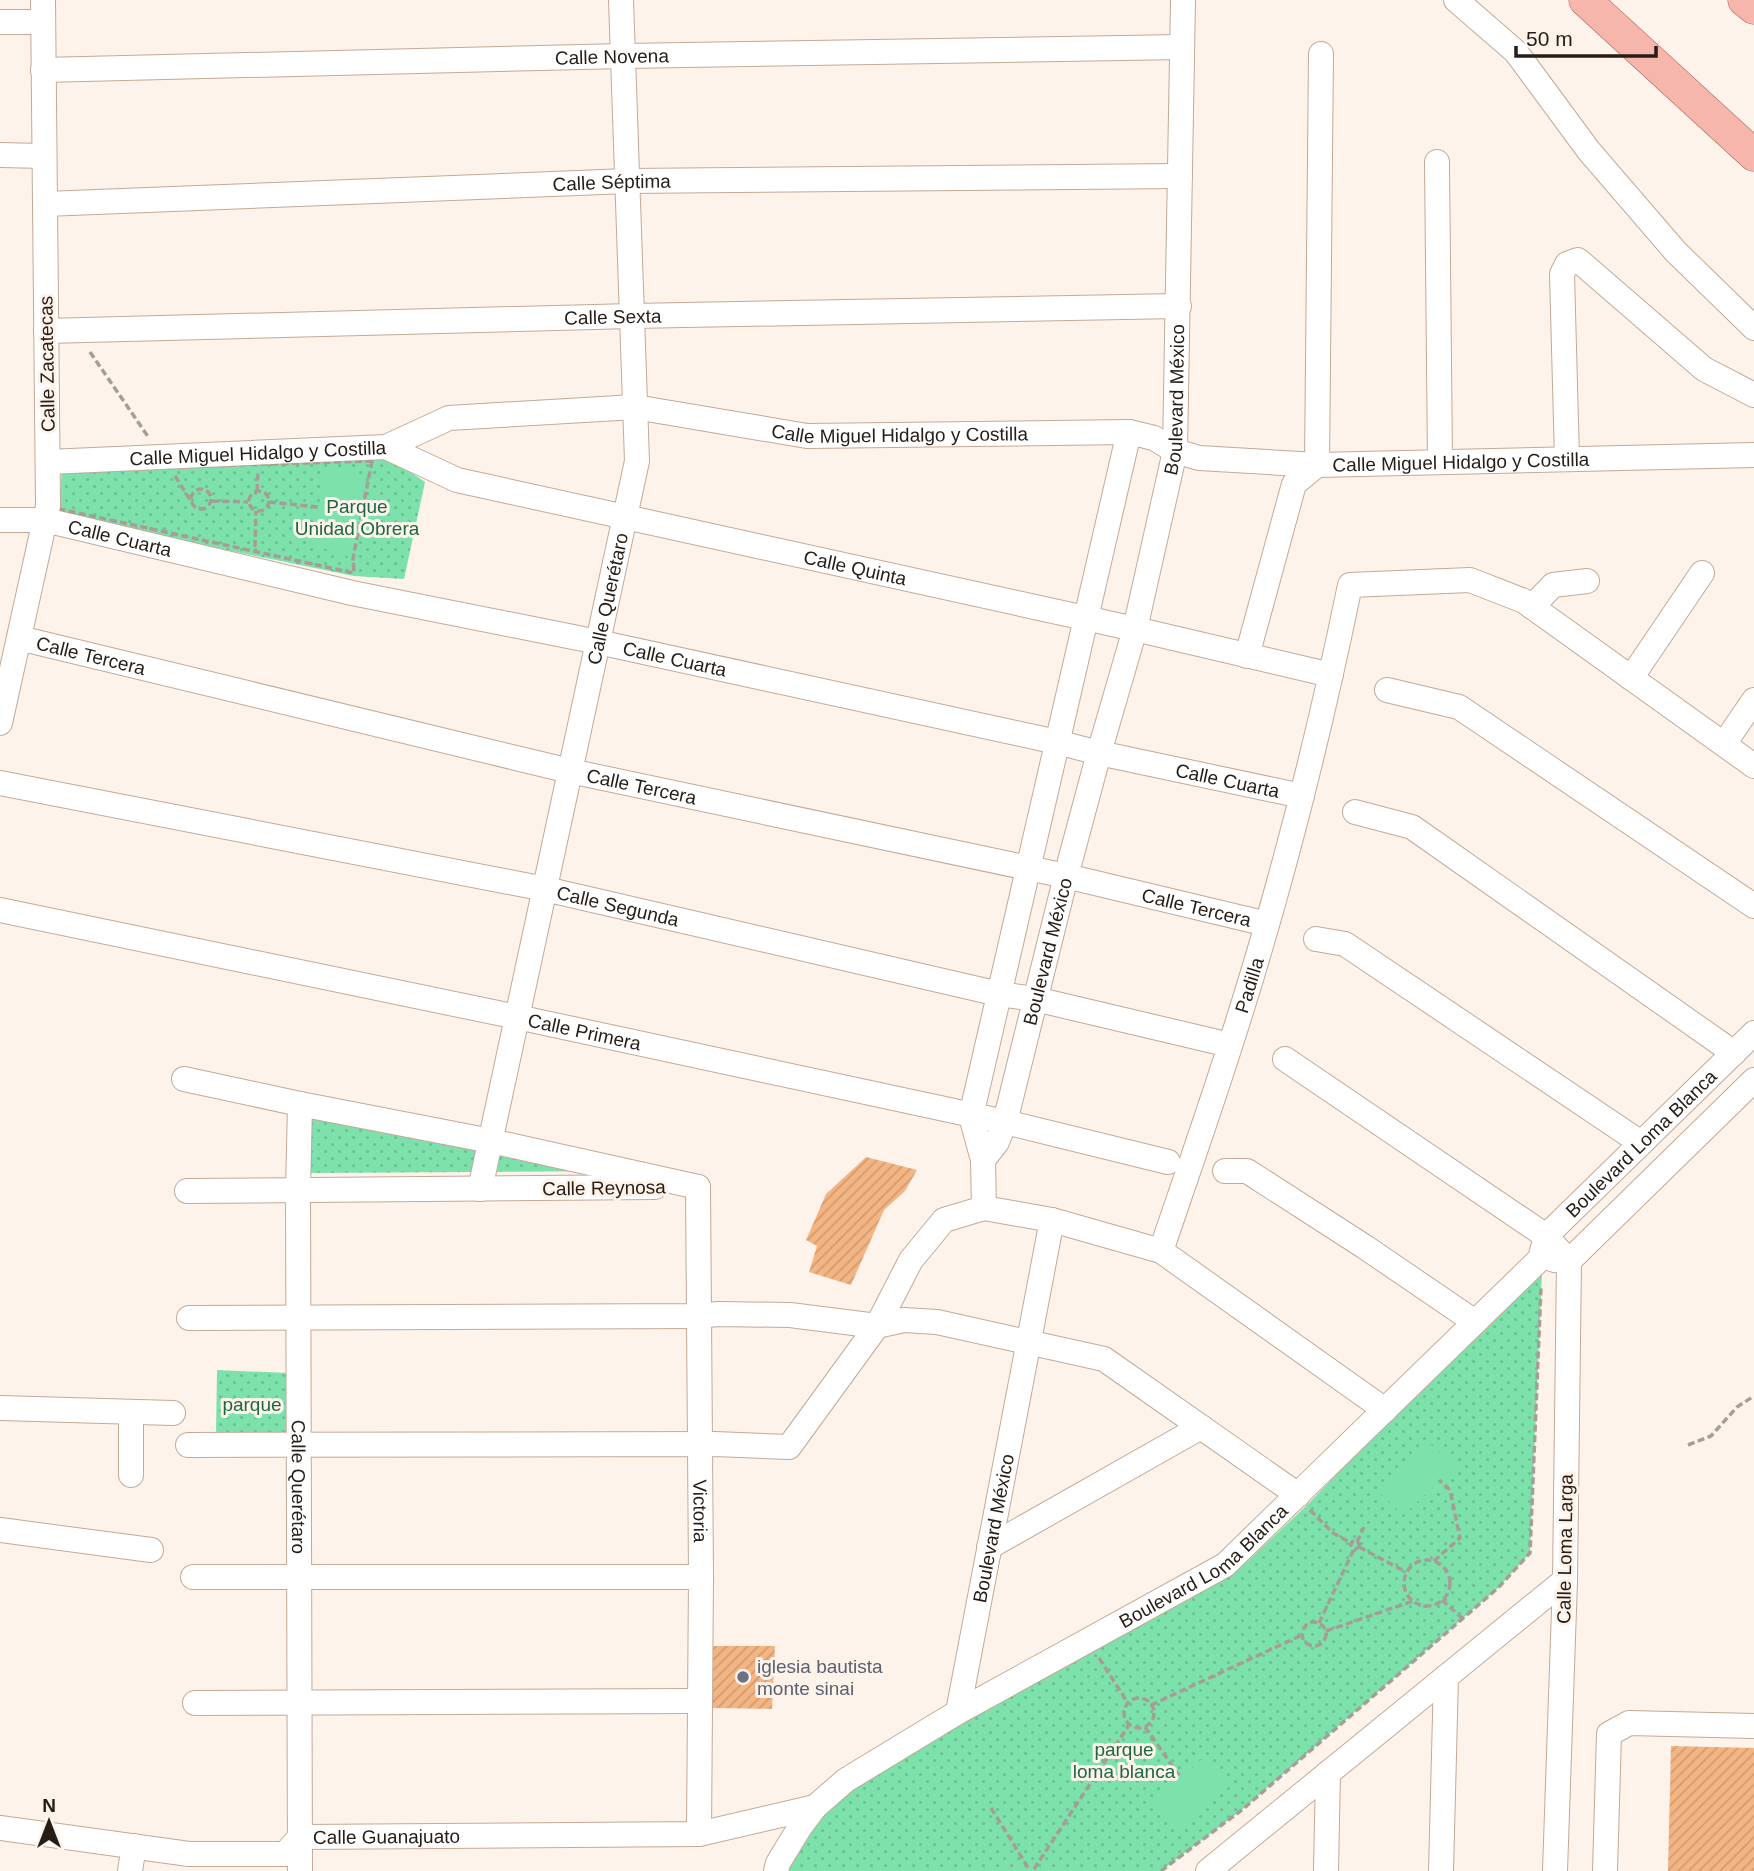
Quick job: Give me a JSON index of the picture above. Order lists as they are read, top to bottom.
{
  "streets": {
    "street": [
      "Calle Novena",
      "Calle Séptima",
      "Calle Sexta",
      "Calle Zacatecas",
      "Boulevard México",
      "Calle Miguel Hidalgo y Costilla",
      "Calle Cuarta",
      "Calle Quinta",
      "Calle Querétaro",
      "Calle Tercera",
      "Calle Segunda",
      "Padilla",
      "Calle Primera",
      "Boulevard Loma Blanca",
      "Calle Reynosa",
      "Victoria",
      "Calle Loma Larga",
      "Calle Guanajuato"
    ]
  },
  "crossings": [
    ["Calle Novena", "Calle Zacatecas"],
    ["Calle Novena", "Boulevard México"],
    ["Calle Novena", "Calle Querétaro"],
    ["Calle Séptima", "Calle Zacatecas"],
    ["Calle Séptima", "Boulevard México"],
    ["Calle Séptima", "Calle Querétaro"],
    ["Calle Sexta", "Calle Zacatecas"],
    ["Calle Sexta", "Boulevard México"],
    ["Calle Sexta", "Calle Querétaro"],
    ["Calle Zacatecas", "Calle Miguel Hidalgo y Costilla"],
    ["Calle Zacatecas", "Calle Cuarta"],
    ["Calle Zacatecas", "Calle Tercera"],
    ["Boulevard México", "Calle Miguel Hidalgo y Costilla"],
    ["Boulevard México", "Calle Cuarta"],
    ["Boulevard México", "Calle Quinta"],
    ["Boulevard México", "Calle Tercera"],
    ["Boulevard México", "Calle Segunda"],
    ["Boulevard México", "Calle Primera"],
    ["Boulevard México", "Boulevard Loma Blanca"],
    ["Calle Miguel Hidalgo y Costilla", "Calle Quinta"],
    ["Calle Miguel Hidalgo y Costilla", "Calle Querétaro"],
    ["Calle Cuarta", "Calle Querétaro"],
    ["Calle Cuarta", "Padilla"],
    ["Calle Quinta", "Calle Querétaro"],
    ["Calle Quinta", "Padilla"],
    ["Calle Querétaro", "Calle Tercera"],
    ["Calle Querétaro", "Calle Segunda"],
    ["Calle Querétaro", "Calle Primera"],
    ["Calle Querétaro", "Calle Reynosa"],
    ["Calle Querétaro", "Calle Guanajuato"],
    ["Calle Tercera", "Padilla"],
    ["Calle Segunda", "Padilla"],
    ["Boulevard Loma Blanca", "Calle Loma Larga"],
    ["Boulevard Loma Blanca", "Calle Guanajuato"],
    ["Calle Reynosa", "Victoria"],
    ["Victoria", "Calle Guanajuato"]
  ],
  "parks": ["Parque Unidad Obrera", "parque", "parque loma blanca"],
  "places": ["iglesia bautista monte sinai"],
  "scale_bar": "50 m",
  "north": "top"
}
